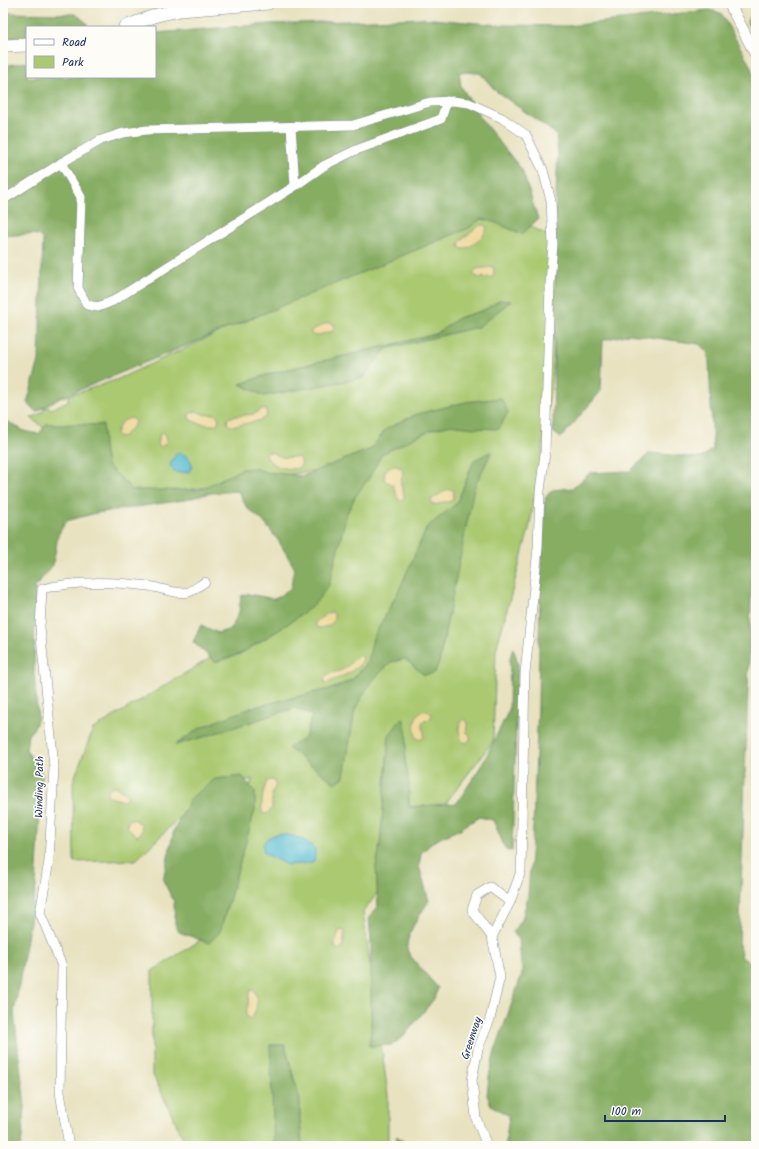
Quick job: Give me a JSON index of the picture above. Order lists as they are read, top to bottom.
{
  "streets": {
    "street": ["Winding Path", "Greenway"]
  },
  "legend": ["Road", "Park"],
  "scale_bar": "100 m"
}
